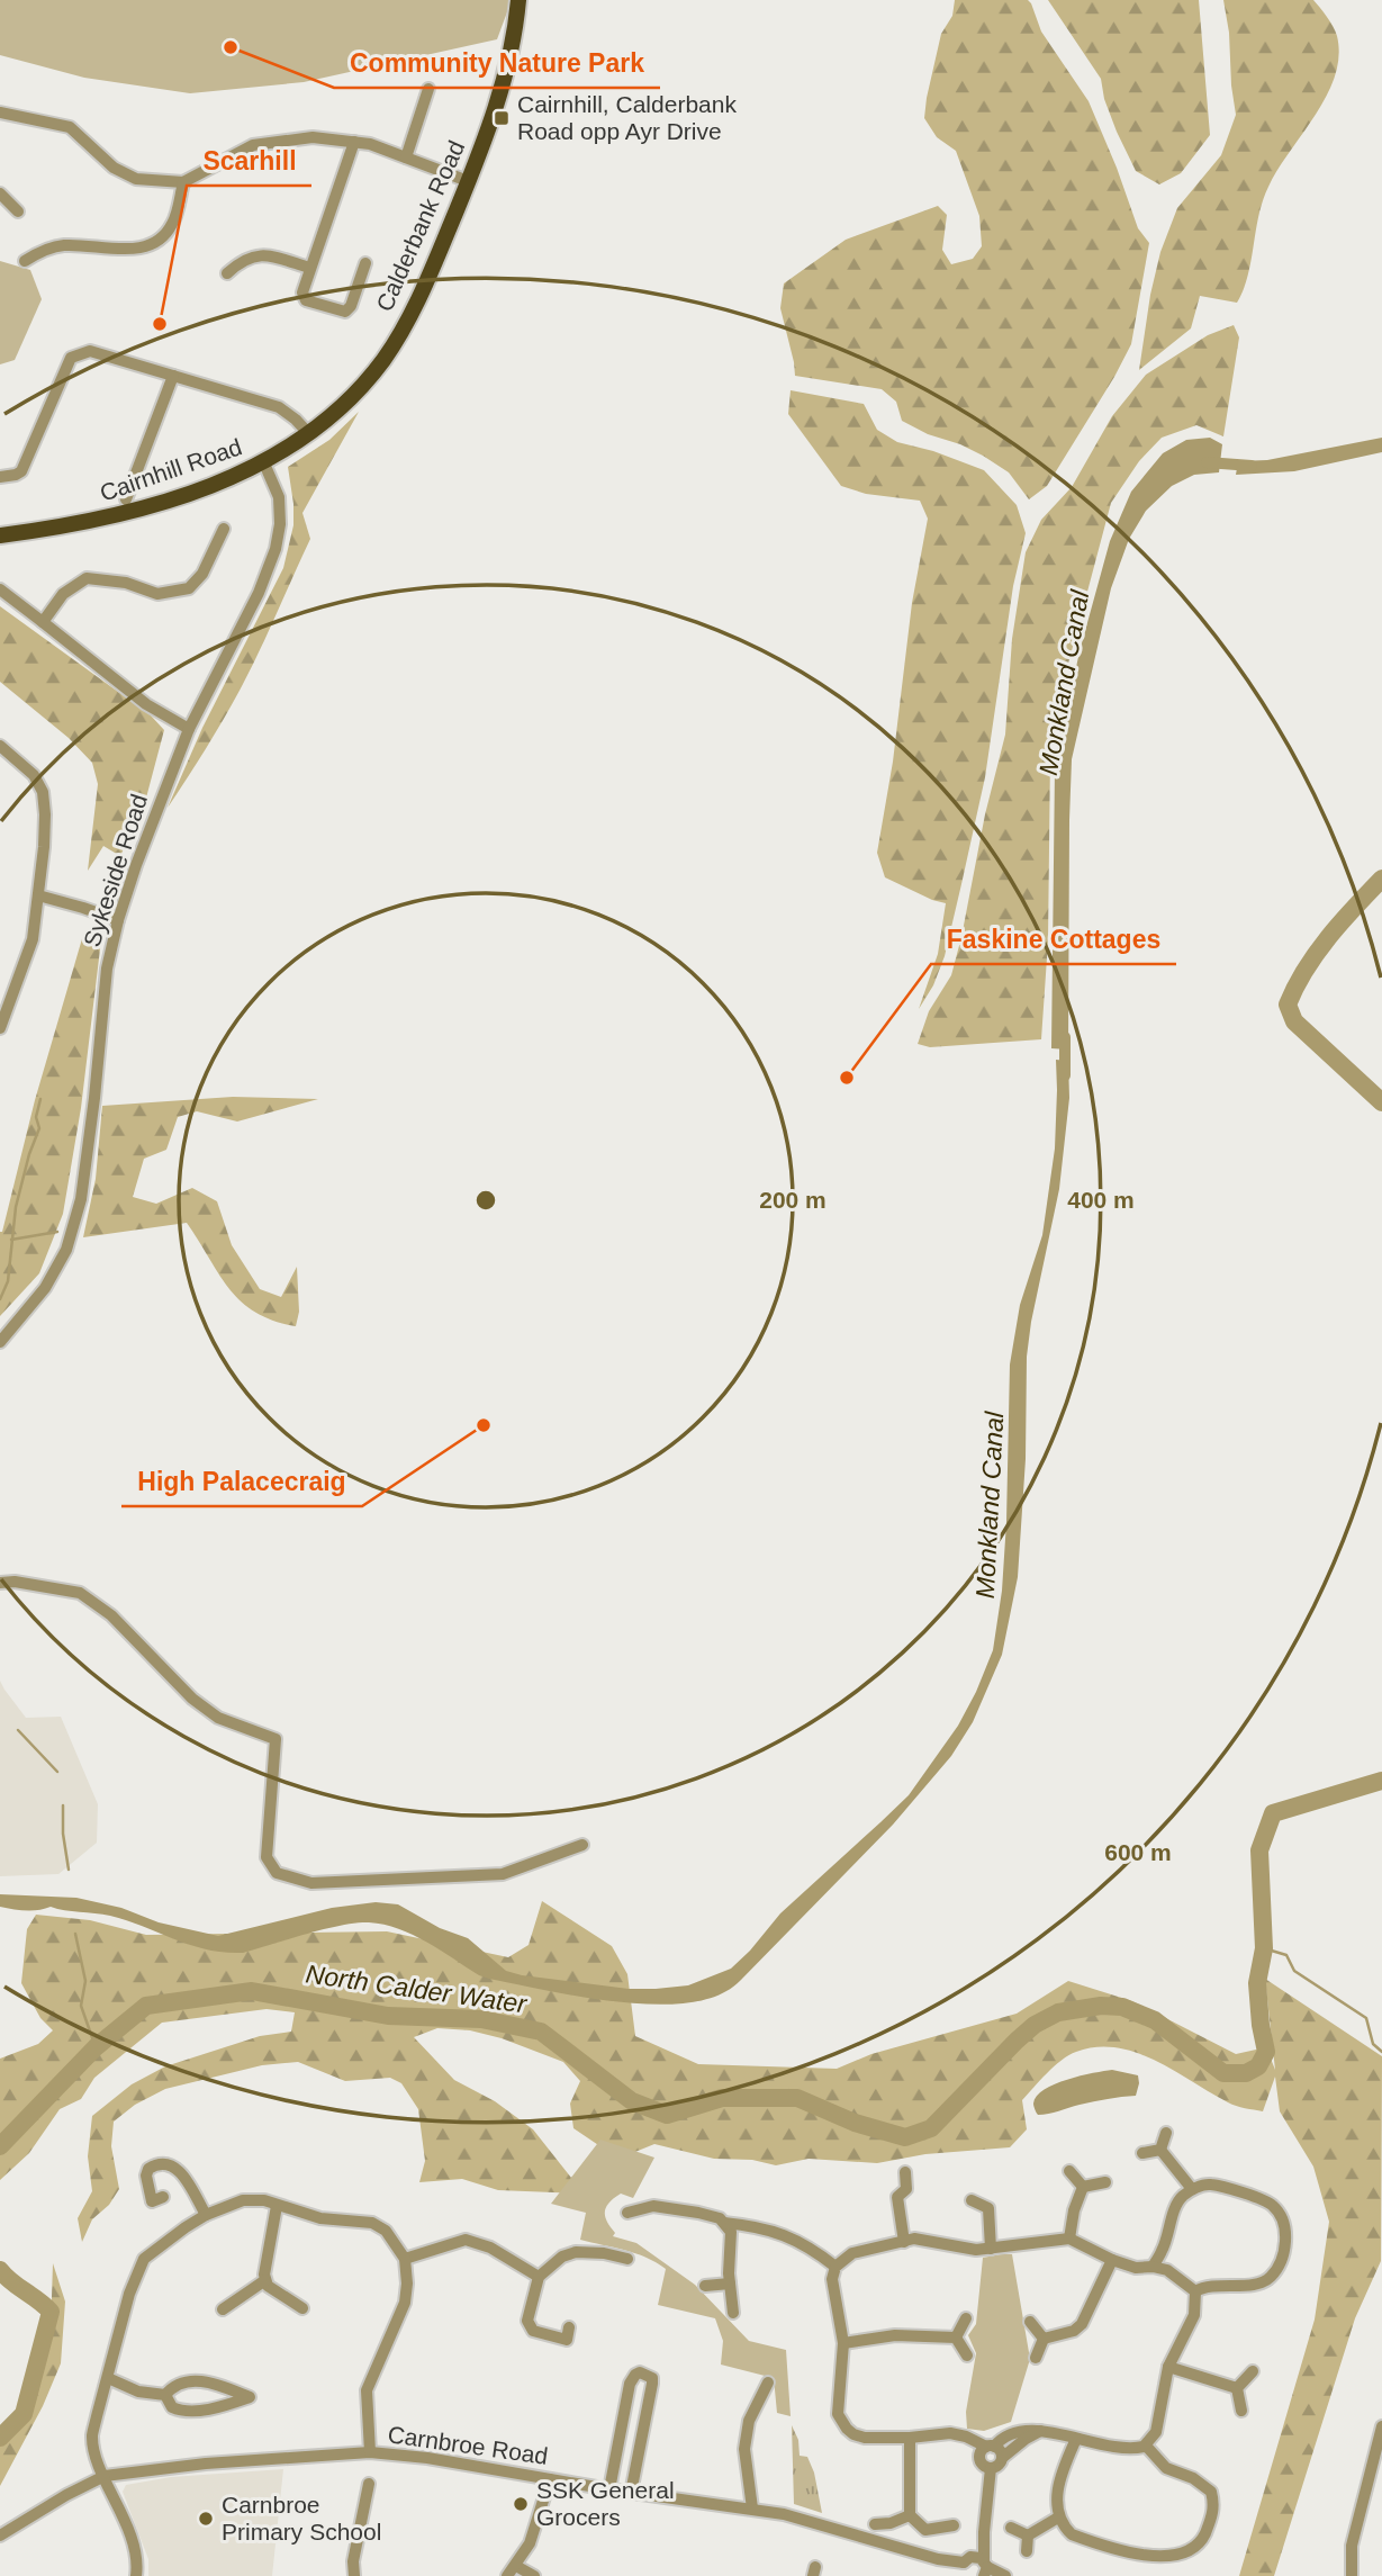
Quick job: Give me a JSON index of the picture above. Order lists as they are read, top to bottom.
{
  "streets": {
    "main road": ["Calderbank Road", "Cairnhill Road"],
    "street": ["Sykeside Road", "Carnbroe Road"]
  },
  "crossings": [
    ["Calderbank Road", "Cairnhill Road"],
    ["Calderbank Road", "Sykeside Road"],
    ["Cairnhill Road", "Sykeside Road"]
  ],
  "water": ["Monkland Canal", "North Calder Water"],
  "places": {
    "other": [
      "Community Nature Park",
      "Scarhill",
      "Faskine Cottages",
      "High Palacecraig",
      "SSK General Grocers",
      "Carnbroe Primary School"
    ],
    "transit": ["Cairnhill, Calderbank Road opp Ayr Drive"]
  },
  "rings": ["200 m", "400 m", "600 m"]
}
